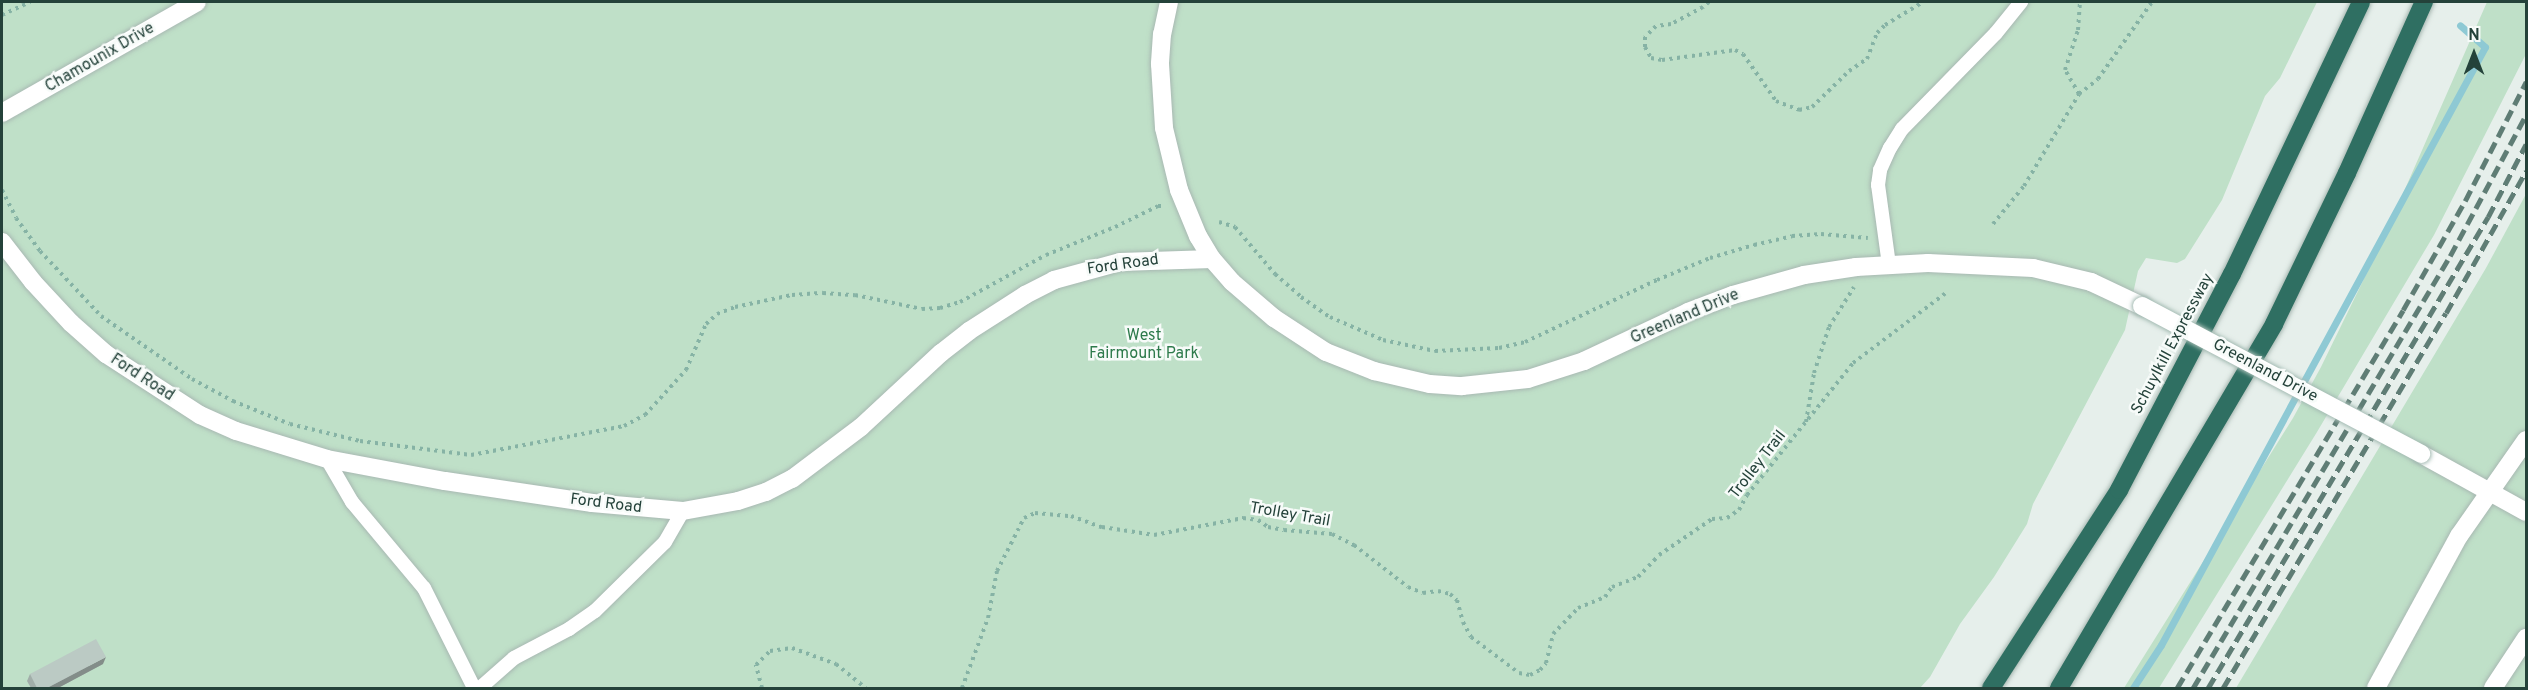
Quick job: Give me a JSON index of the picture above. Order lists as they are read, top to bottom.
{
  "streets": {
    "highway": ["Schuylkill Expressway"],
    "main road": ["Chamounix Drive", "Ford Road", "Greenland Drive"],
    "path": ["Trolley Trail"]
  },
  "crossings": [
    ["Ford Road", "Greenland Drive"]
  ],
  "parks": ["West Fairmount Park"],
  "north": "top"
}
